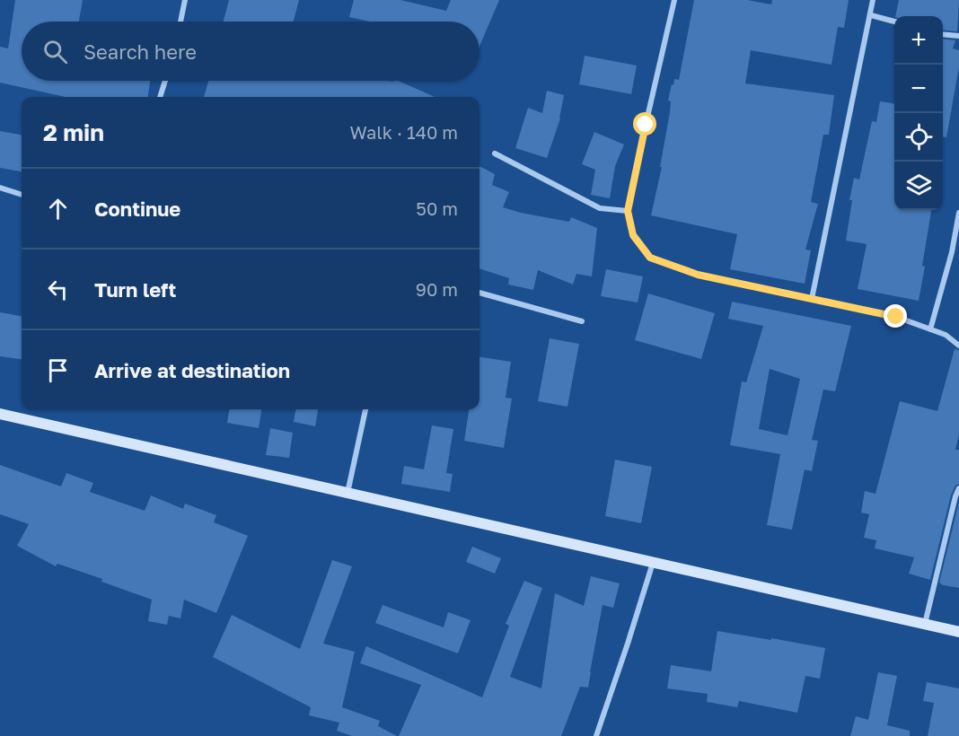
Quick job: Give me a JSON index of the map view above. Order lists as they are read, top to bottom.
{
  "page": {
    "map_buttons": ["+", "−"],
    "search": "Search here",
    "heading": ["2 min", "Walk · 140 m"],
    "list": [
      ["Continue", "50 m"],
      ["Turn left", "90 m"],
      "Arrive at destination"
    ]
  }
}
